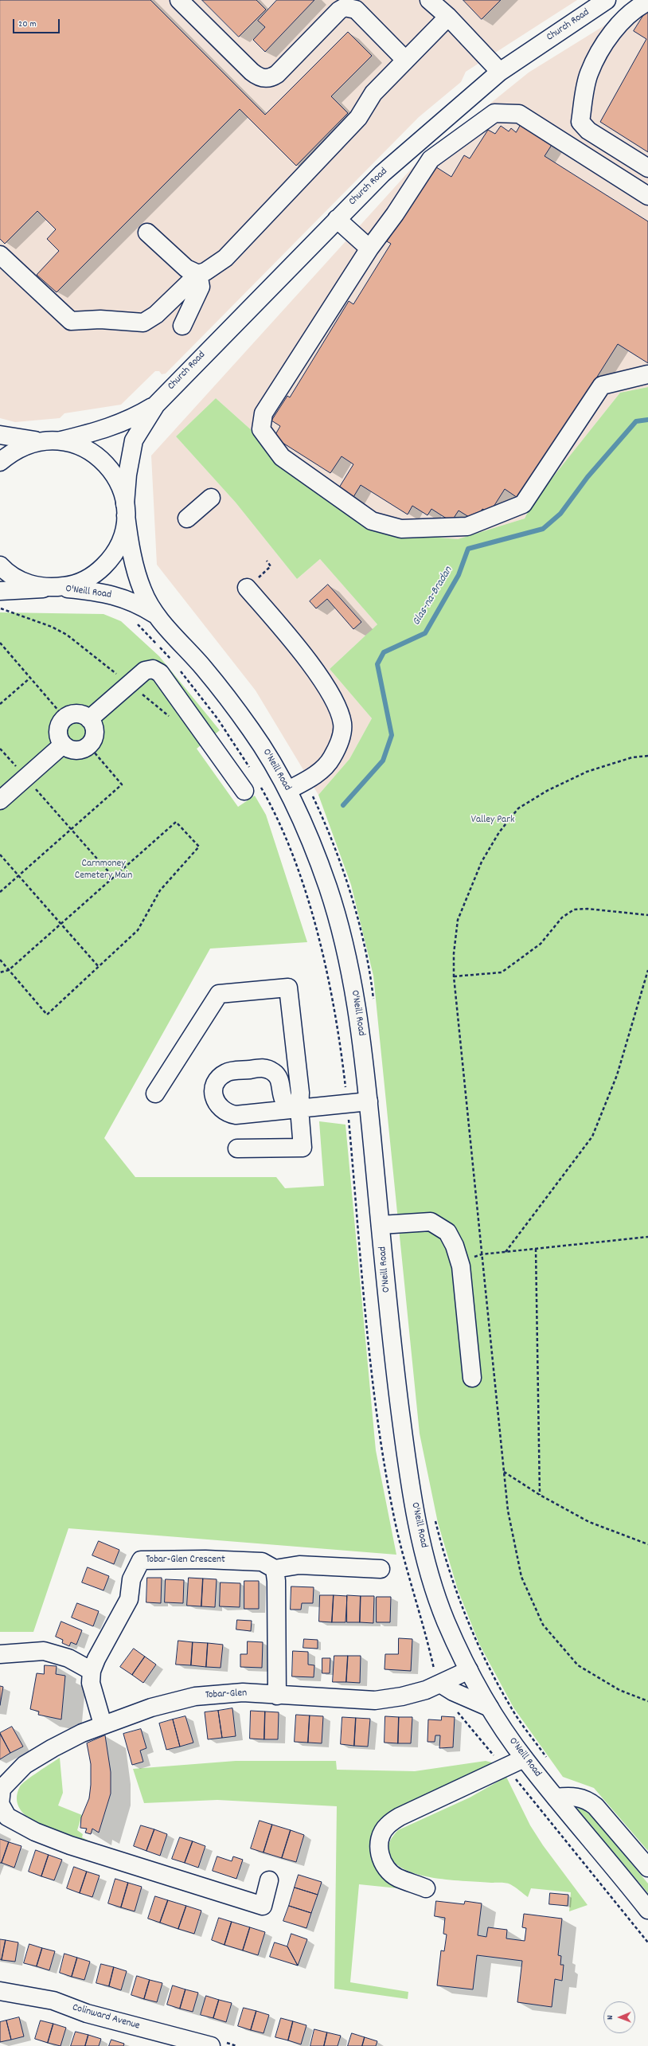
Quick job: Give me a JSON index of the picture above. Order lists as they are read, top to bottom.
{
  "streets": {
    "street": [
      "Church Road",
      "O'Neill Road",
      "Tobar-Glen Crescent",
      "Tobar-Glen",
      "Colinward Avenue"
    ]
  },
  "crossings": [
    ["Church Road", "O'Neill Road"],
    ["O'Neill Road", "Tobar-Glen"],
    ["Tobar-Glen Crescent", "Tobar-Glen"]
  ],
  "water": ["Glas-na-Bradan"],
  "parks": ["Valley Park", "Carnmoney Cemetery Main"],
  "scale_bar": "20 m",
  "north": "left"
}
